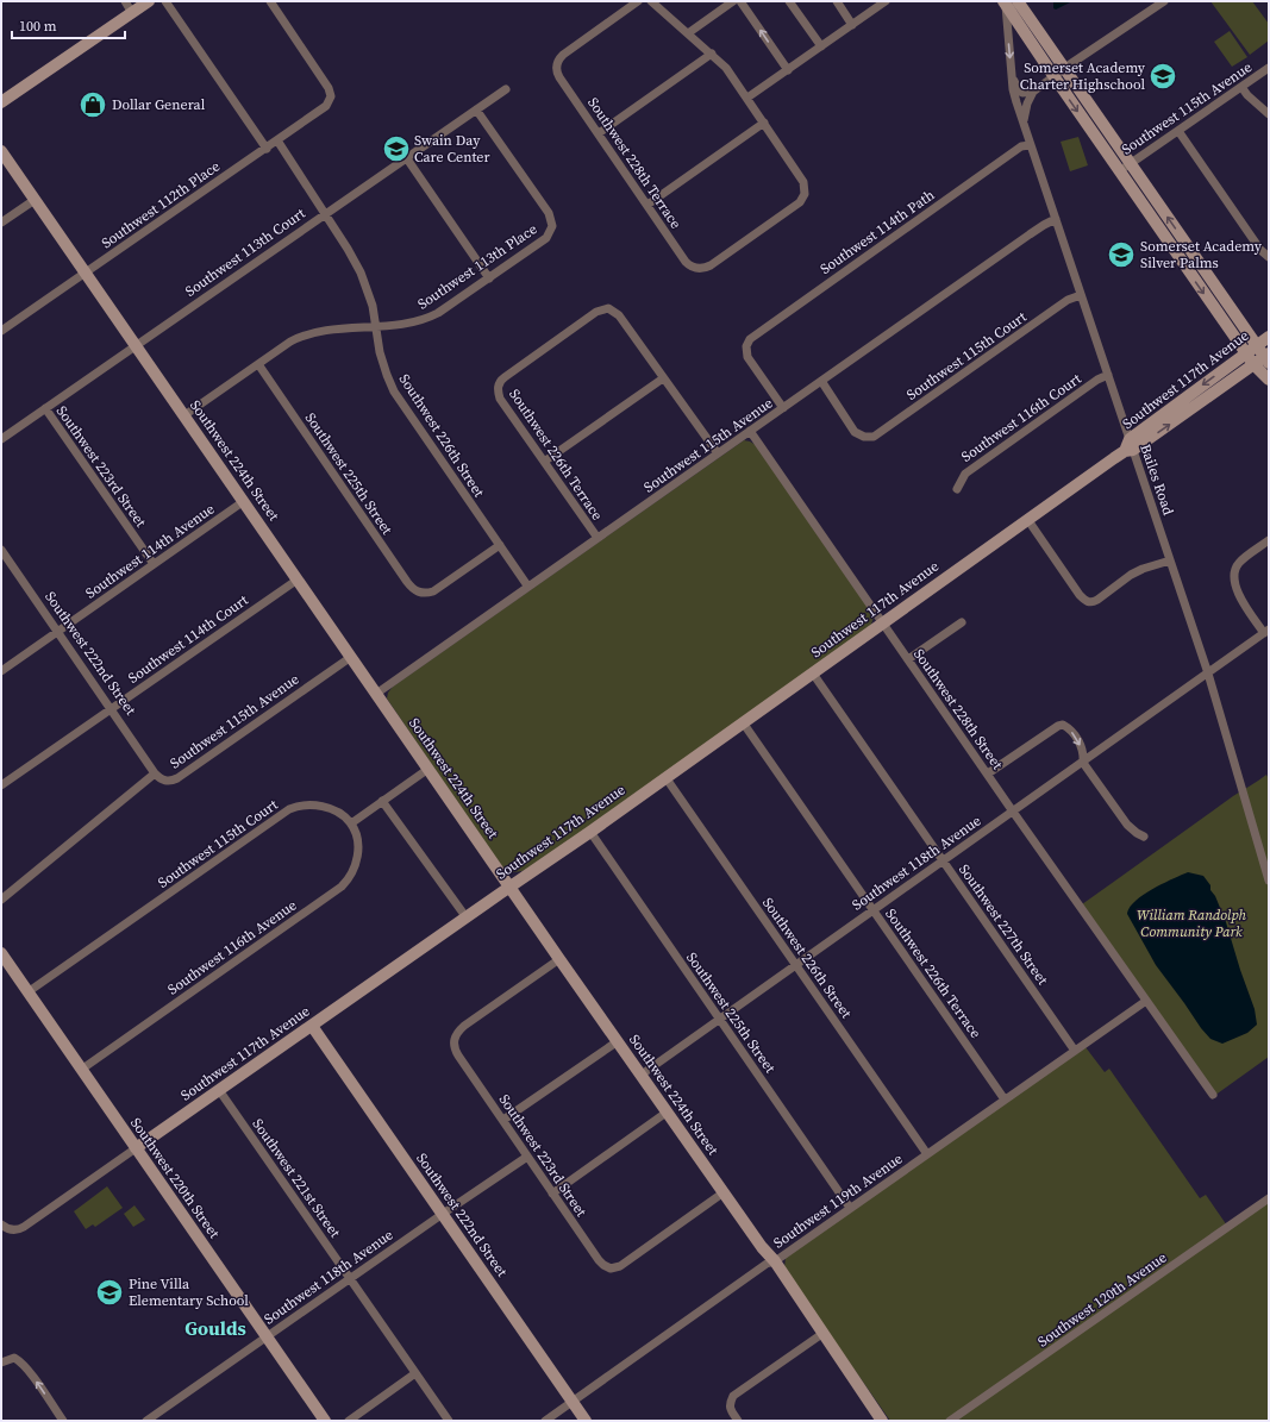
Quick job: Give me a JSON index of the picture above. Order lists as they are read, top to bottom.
{
  "streets": {
    "street": [
      "Southwest 115th Avenue",
      "Southwest 228th Terrace",
      "Southwest 112th Place",
      "Southwest 114th Path",
      "Southwest 113th Court",
      "Southwest 113th Place",
      "Southwest 115th Court",
      "Southwest 117th Avenue",
      "Southwest 116th Court",
      "Southwest 226th Street",
      "Southwest 226th Terrace",
      "Southwest 224th Street",
      "Southwest 223rd Street",
      "Southwest 225th Street",
      "Bailes Road",
      "Southwest 114th Avenue",
      "Southwest 114th Court",
      "Southwest 222nd Street",
      "Southwest 228th Street",
      "Southwest 118th Avenue",
      "Southwest 227th Street",
      "Southwest 116th Avenue",
      "Southwest 220th Street",
      "Southwest 221st Street",
      "Southwest 119th Avenue",
      "Southwest 120th Avenue"
    ]
  },
  "crossings": [
    ["Southwest 115th Avenue", "Southwest 114th Path"],
    ["Southwest 115th Avenue", "Southwest 115th Court"],
    ["Southwest 115th Avenue", "Southwest 226th Street"],
    ["Southwest 115th Avenue", "Southwest 226th Terrace"],
    ["Southwest 115th Avenue", "Southwest 224th Street"],
    ["Southwest 115th Avenue", "Bailes Road"],
    ["Southwest 115th Avenue", "Southwest 222nd Street"],
    ["Southwest 115th Avenue", "Southwest 228th Street"],
    ["Southwest 112th Place", "Southwest 226th Street"],
    ["Southwest 112th Place", "Southwest 224th Street"],
    ["Southwest 114th Path", "Bailes Road"],
    ["Southwest 113th Court", "Southwest 113th Place"],
    ["Southwest 113th Court", "Southwest 226th Street"],
    ["Southwest 113th Court", "Southwest 224th Street"],
    ["Southwest 113th Court", "Southwest 223rd Street"],
    ["Southwest 113th Place", "Southwest 226th Street"],
    ["Southwest 113th Place", "Southwest 224th Street"],
    ["Southwest 113th Place", "Southwest 225th Street"],
    ["Southwest 115th Court", "Bailes Road"],
    ["Southwest 115th Court", "Southwest 116th Avenue"],
    ["Southwest 115th Court", "Southwest 220th Street"],
    ["Southwest 117th Avenue", "Southwest 226th Street"],
    ["Southwest 117th Avenue", "Southwest 226th Terrace"],
    ["Southwest 117th Avenue", "Southwest 224th Street"],
    ["Southwest 117th Avenue", "Southwest 225th Street"],
    ["Southwest 117th Avenue", "Bailes Road"],
    ["Southwest 117th Avenue", "Southwest 222nd Street"],
    ["Southwest 117th Avenue", "Southwest 228th Street"],
    ["Southwest 117th Avenue", "Southwest 227th Street"],
    ["Southwest 117th Avenue", "Southwest 220th Street"],
    ["Southwest 117th Avenue", "Southwest 221st Street"],
    ["Southwest 116th Court", "Bailes Road"],
    ["Southwest 226th Street", "Southwest 225th Street"],
    ["Southwest 226th Street", "Southwest 118th Avenue"],
    ["Southwest 226th Street", "Southwest 119th Avenue"],
    ["Southwest 226th Terrace", "Southwest 118th Avenue"],
    ["Southwest 226th Terrace", "Southwest 119th Avenue"],
    ["Southwest 224th Street", "Southwest 223rd Street"],
    ["Southwest 224th Street", "Southwest 114th Avenue"],
    ["Southwest 224th Street", "Southwest 114th Court"],
    ["Southwest 224th Street", "Southwest 118th Avenue"],
    ["Southwest 224th Street", "Southwest 119th Avenue"],
    ["Southwest 223rd Street", "Southwest 114th Avenue"],
    ["Southwest 223rd Street", "Southwest 118th Avenue"],
    ["Southwest 225th Street", "Southwest 118th Avenue"],
    ["Southwest 225th Street", "Southwest 119th Avenue"],
    ["Bailes Road", "Southwest 118th Avenue"],
    ["Southwest 114th Avenue", "Southwest 222nd Street"],
    ["Southwest 114th Court", "Southwest 222nd Street"],
    ["Southwest 222nd Street", "Southwest 118th Avenue"],
    ["Southwest 222nd Street", "Southwest 119th Avenue"],
    ["Southwest 228th Street", "Southwest 118th Avenue"],
    ["Southwest 228th Street", "Southwest 119th Avenue"],
    ["Southwest 118th Avenue", "Southwest 227th Street"],
    ["Southwest 118th Avenue", "Southwest 220th Street"],
    ["Southwest 118th Avenue", "Southwest 221st Street"],
    ["Southwest 227th Street", "Southwest 119th Avenue"],
    ["Southwest 116th Avenue", "Southwest 220th Street"]
  ],
  "districts": ["Goulds"],
  "parks": ["William Randolph Community Park"],
  "places": {
    "school or university": [
      "Somerset Academy Charter Highschool",
      "Swain Day Care Center",
      "Somerset Academy Silver Palms",
      "Pine Villa Elementary School"
    ],
    "shop": ["Dollar General"]
  },
  "scale_bar": "100 m"
}
